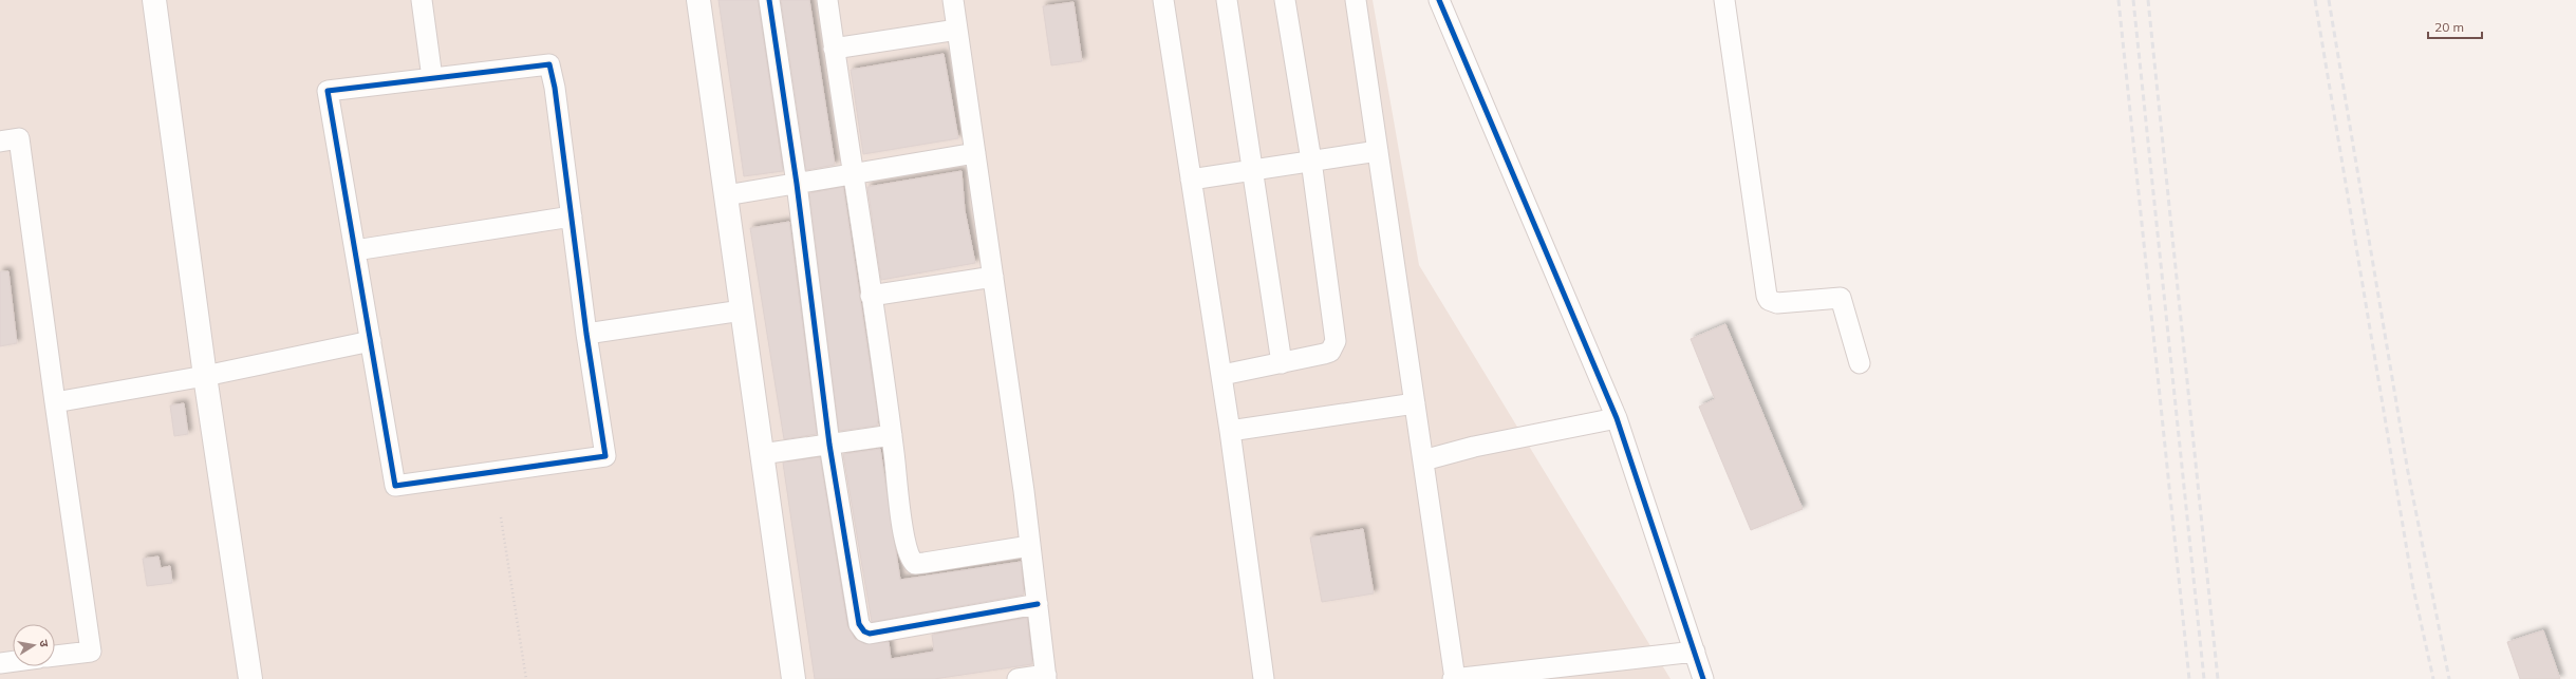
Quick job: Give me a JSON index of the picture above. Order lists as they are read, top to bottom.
{
  "scale_bar": "20 m",
  "north": "right"
}
